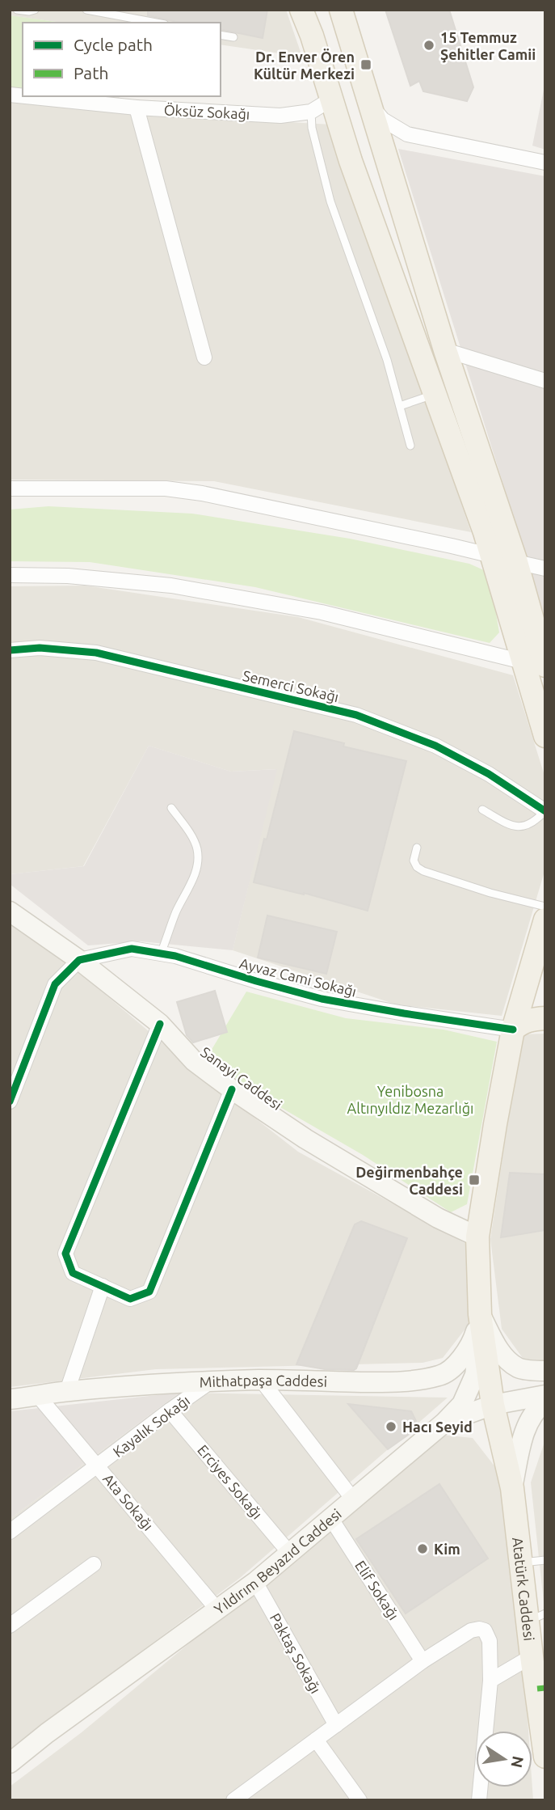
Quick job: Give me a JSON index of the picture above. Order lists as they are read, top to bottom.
{
  "streets": {
    "main road": [
      "Sanayi Caddesi",
      "Mithatpaşa Caddesi",
      "Yıldırım Beyazıd Caddesi",
      "Atatürk Caddesi"
    ],
    "street": [
      "Öksüz Sokağı",
      "Semerci Sokağı",
      "Ayvaz Cami Sokağı",
      "Kayalık Sokağı",
      "Erciyes Sokağı",
      "Ata Sokağı",
      "Elif Sokağı",
      "Paktaş Sokağı"
    ]
  },
  "crossings": [
    ["Ayvaz Cami Sokağı", "Sanayi Caddesi"],
    ["Ayvaz Cami Sokağı", "Atatürk Caddesi"],
    ["Sanayi Caddesi", "Atatürk Caddesi"],
    ["Mithatpaşa Caddesi", "Kayalık Sokağı"],
    ["Mithatpaşa Caddesi", "Ata Sokağı"],
    ["Mithatpaşa Caddesi", "Yıldırım Beyazıd Caddesi"],
    ["Mithatpaşa Caddesi", "Atatürk Caddesi"],
    ["Kayalık Sokağı", "Erciyes Sokağı"],
    ["Kayalık Sokağı", "Ata Sokağı"],
    ["Erciyes Sokağı", "Yıldırım Beyazıd Caddesi"],
    ["Ata Sokağı", "Yıldırım Beyazıd Caddesi"],
    ["Yıldırım Beyazıd Caddesi", "Atatürk Caddesi"],
    ["Yıldırım Beyazıd Caddesi", "Elif Sokağı"],
    ["Yıldırım Beyazıd Caddesi", "Paktaş Sokağı"]
  ],
  "parks": ["Yenibosna Altınyıldız Mezarlığı"],
  "places": {
    "other": ["15 Temmuz Şehitler Camii", "Hacı Seyid", "Kim"],
    "transit": ["Dr. Enver Ören Kültür Merkezi", "Değirmenbahçe Caddesi"]
  },
  "legend": ["Cycle path", "Path"],
  "north": "right"
}
